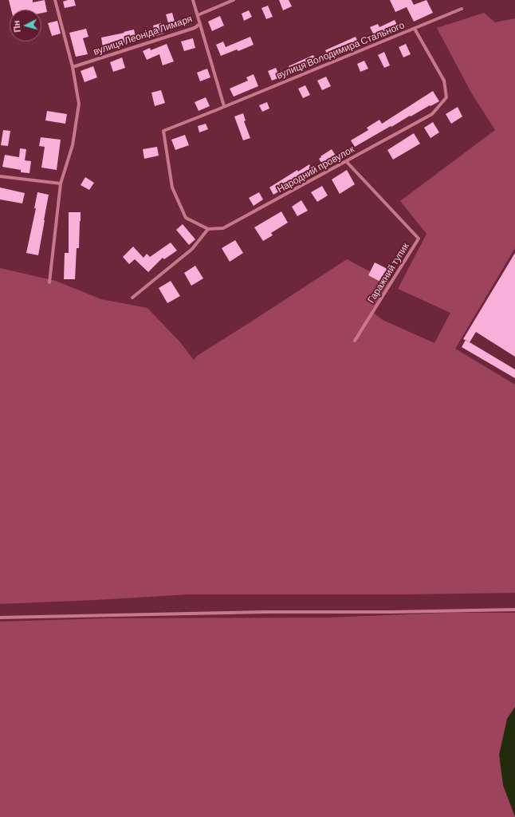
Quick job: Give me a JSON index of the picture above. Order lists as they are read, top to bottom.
{
  "streets": {
    "street": [
      "вулиця Леоніда Лимаря",
      "вулиця Володимира Стального",
      "Народний провулок",
      "Гаражний тупик"
    ]
  },
  "crossings": [
    ["вулиця Леоніда Лимаря", "вулиця Володимира Стального"],
    ["вулиця Володимира Стального", "Народний провулок"],
    ["Народний провулок", "Гаражний тупик"]
  ],
  "north": "left"
}
